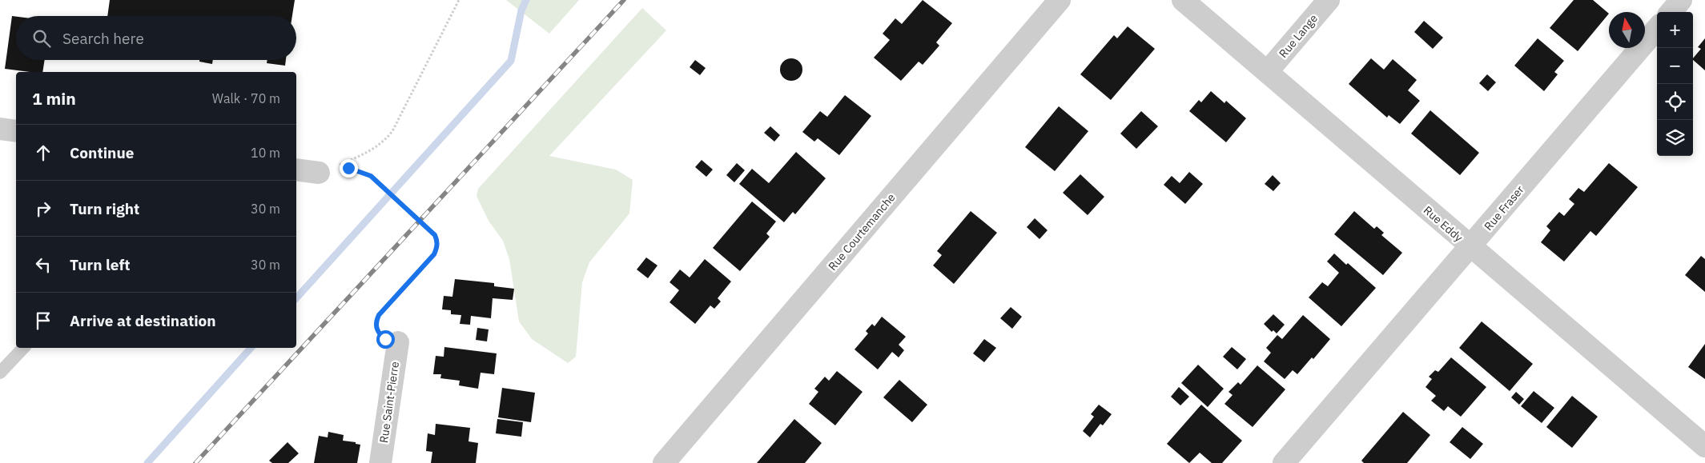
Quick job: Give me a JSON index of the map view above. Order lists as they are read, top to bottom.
{
  "streets": {
    "street": [
      "Rue Lange",
      "Rue Fraser",
      "Rue Eddy",
      "Rue Courtemanche",
      "Rue Saint-Pierre"
    ]
  },
  "crossings": [
    ["Rue Lange", "Rue Eddy"],
    ["Rue Fraser", "Rue Eddy"]
  ],
  "north": "top",
  "page": {
    "map_buttons": ["+", "−"],
    "search": "Search here",
    "heading": ["1 min", "Walk · 70 m"],
    "list": [
      ["Continue", "10 m"],
      ["Turn right", "30 m"],
      ["Turn left", "30 m"],
      "Arrive at destination"
    ]
  }
}
